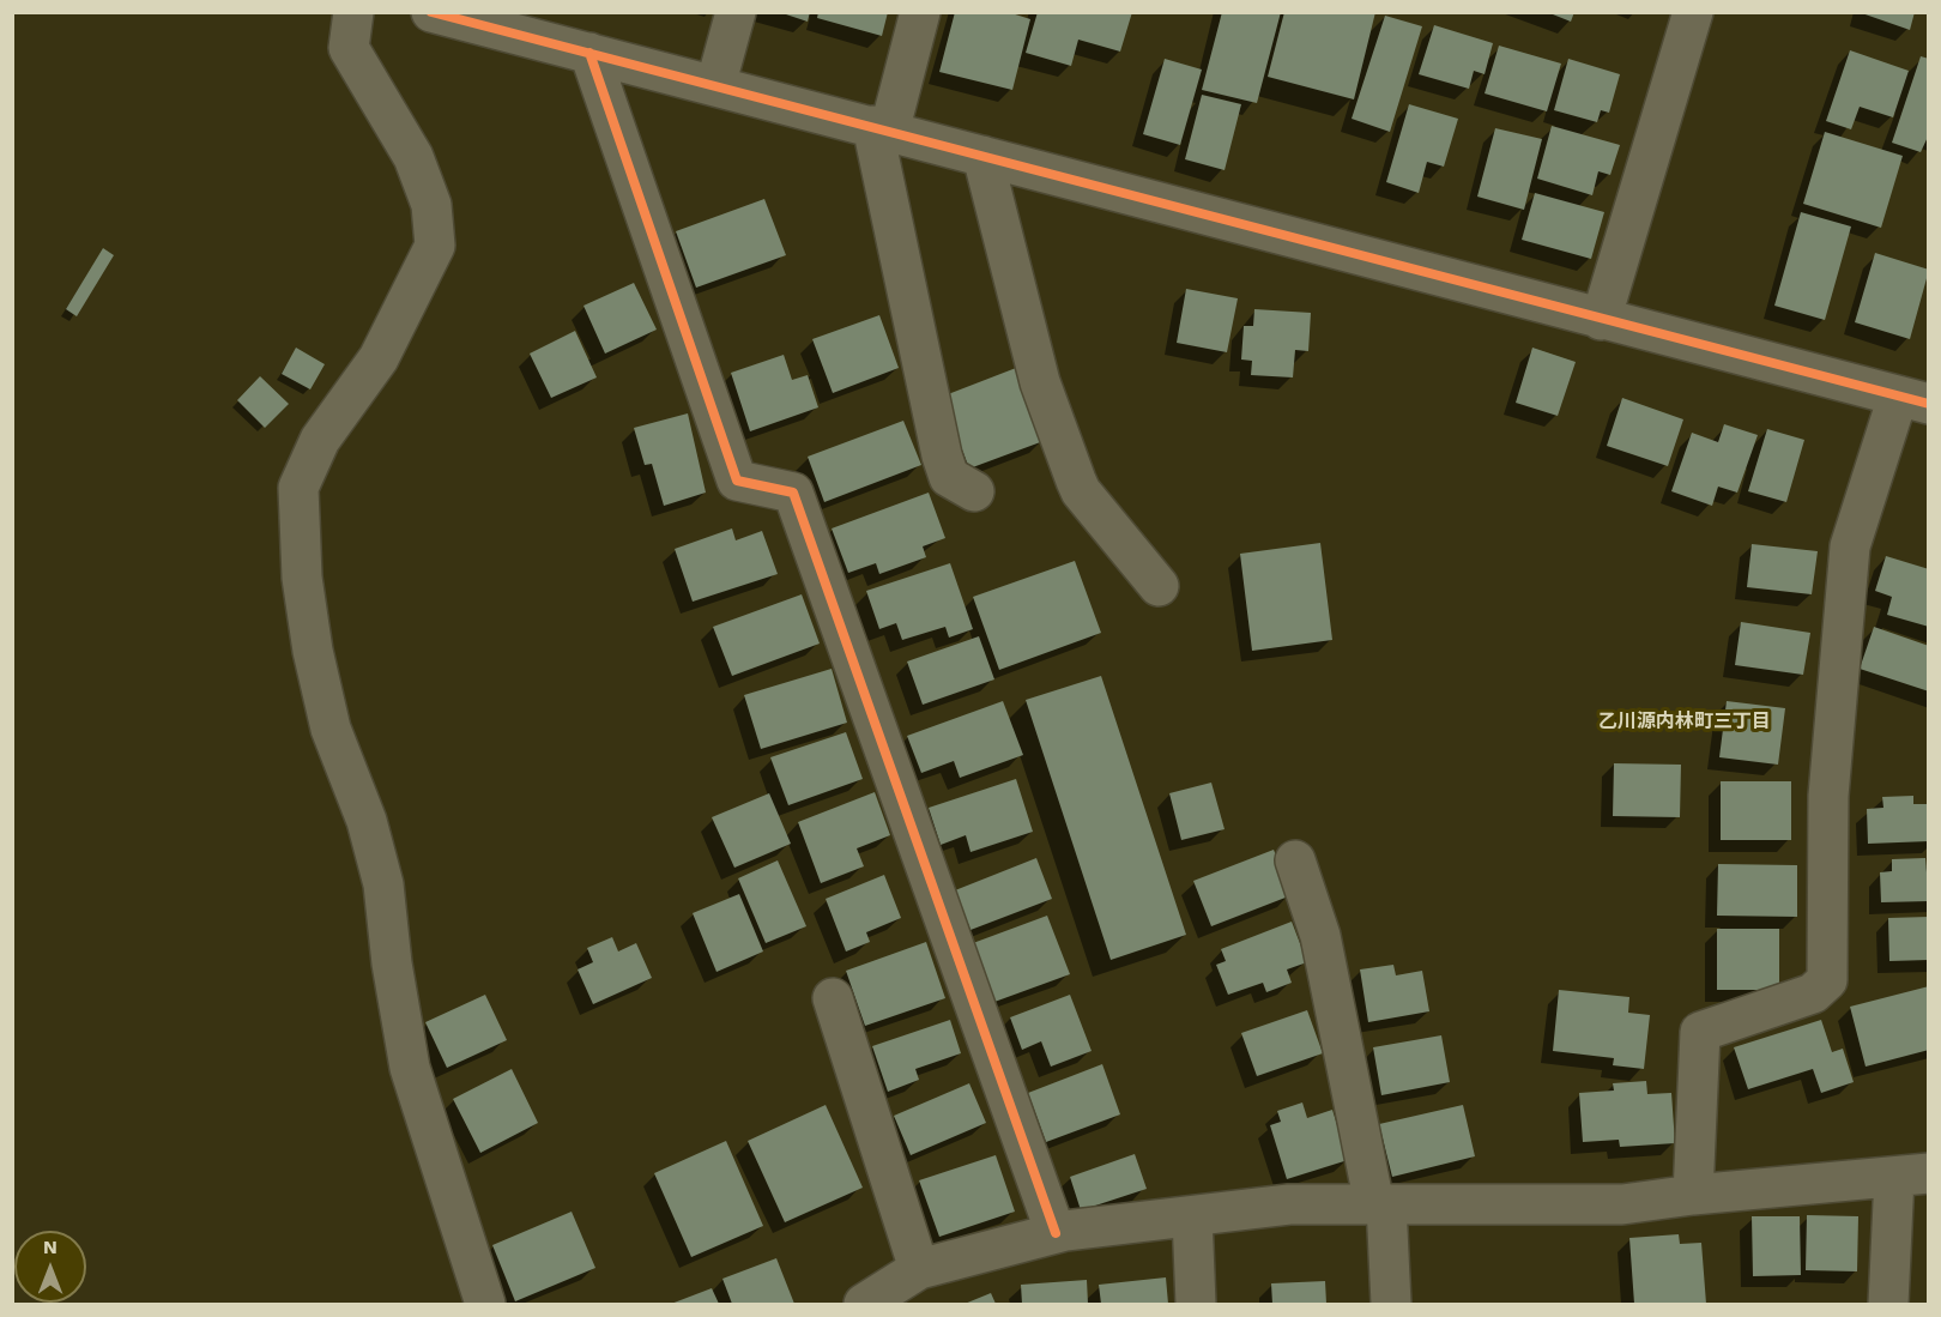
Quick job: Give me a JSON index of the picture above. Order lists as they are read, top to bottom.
{
  "districts": ["乙川源内林町三丁目"],
  "north": "top"
}
